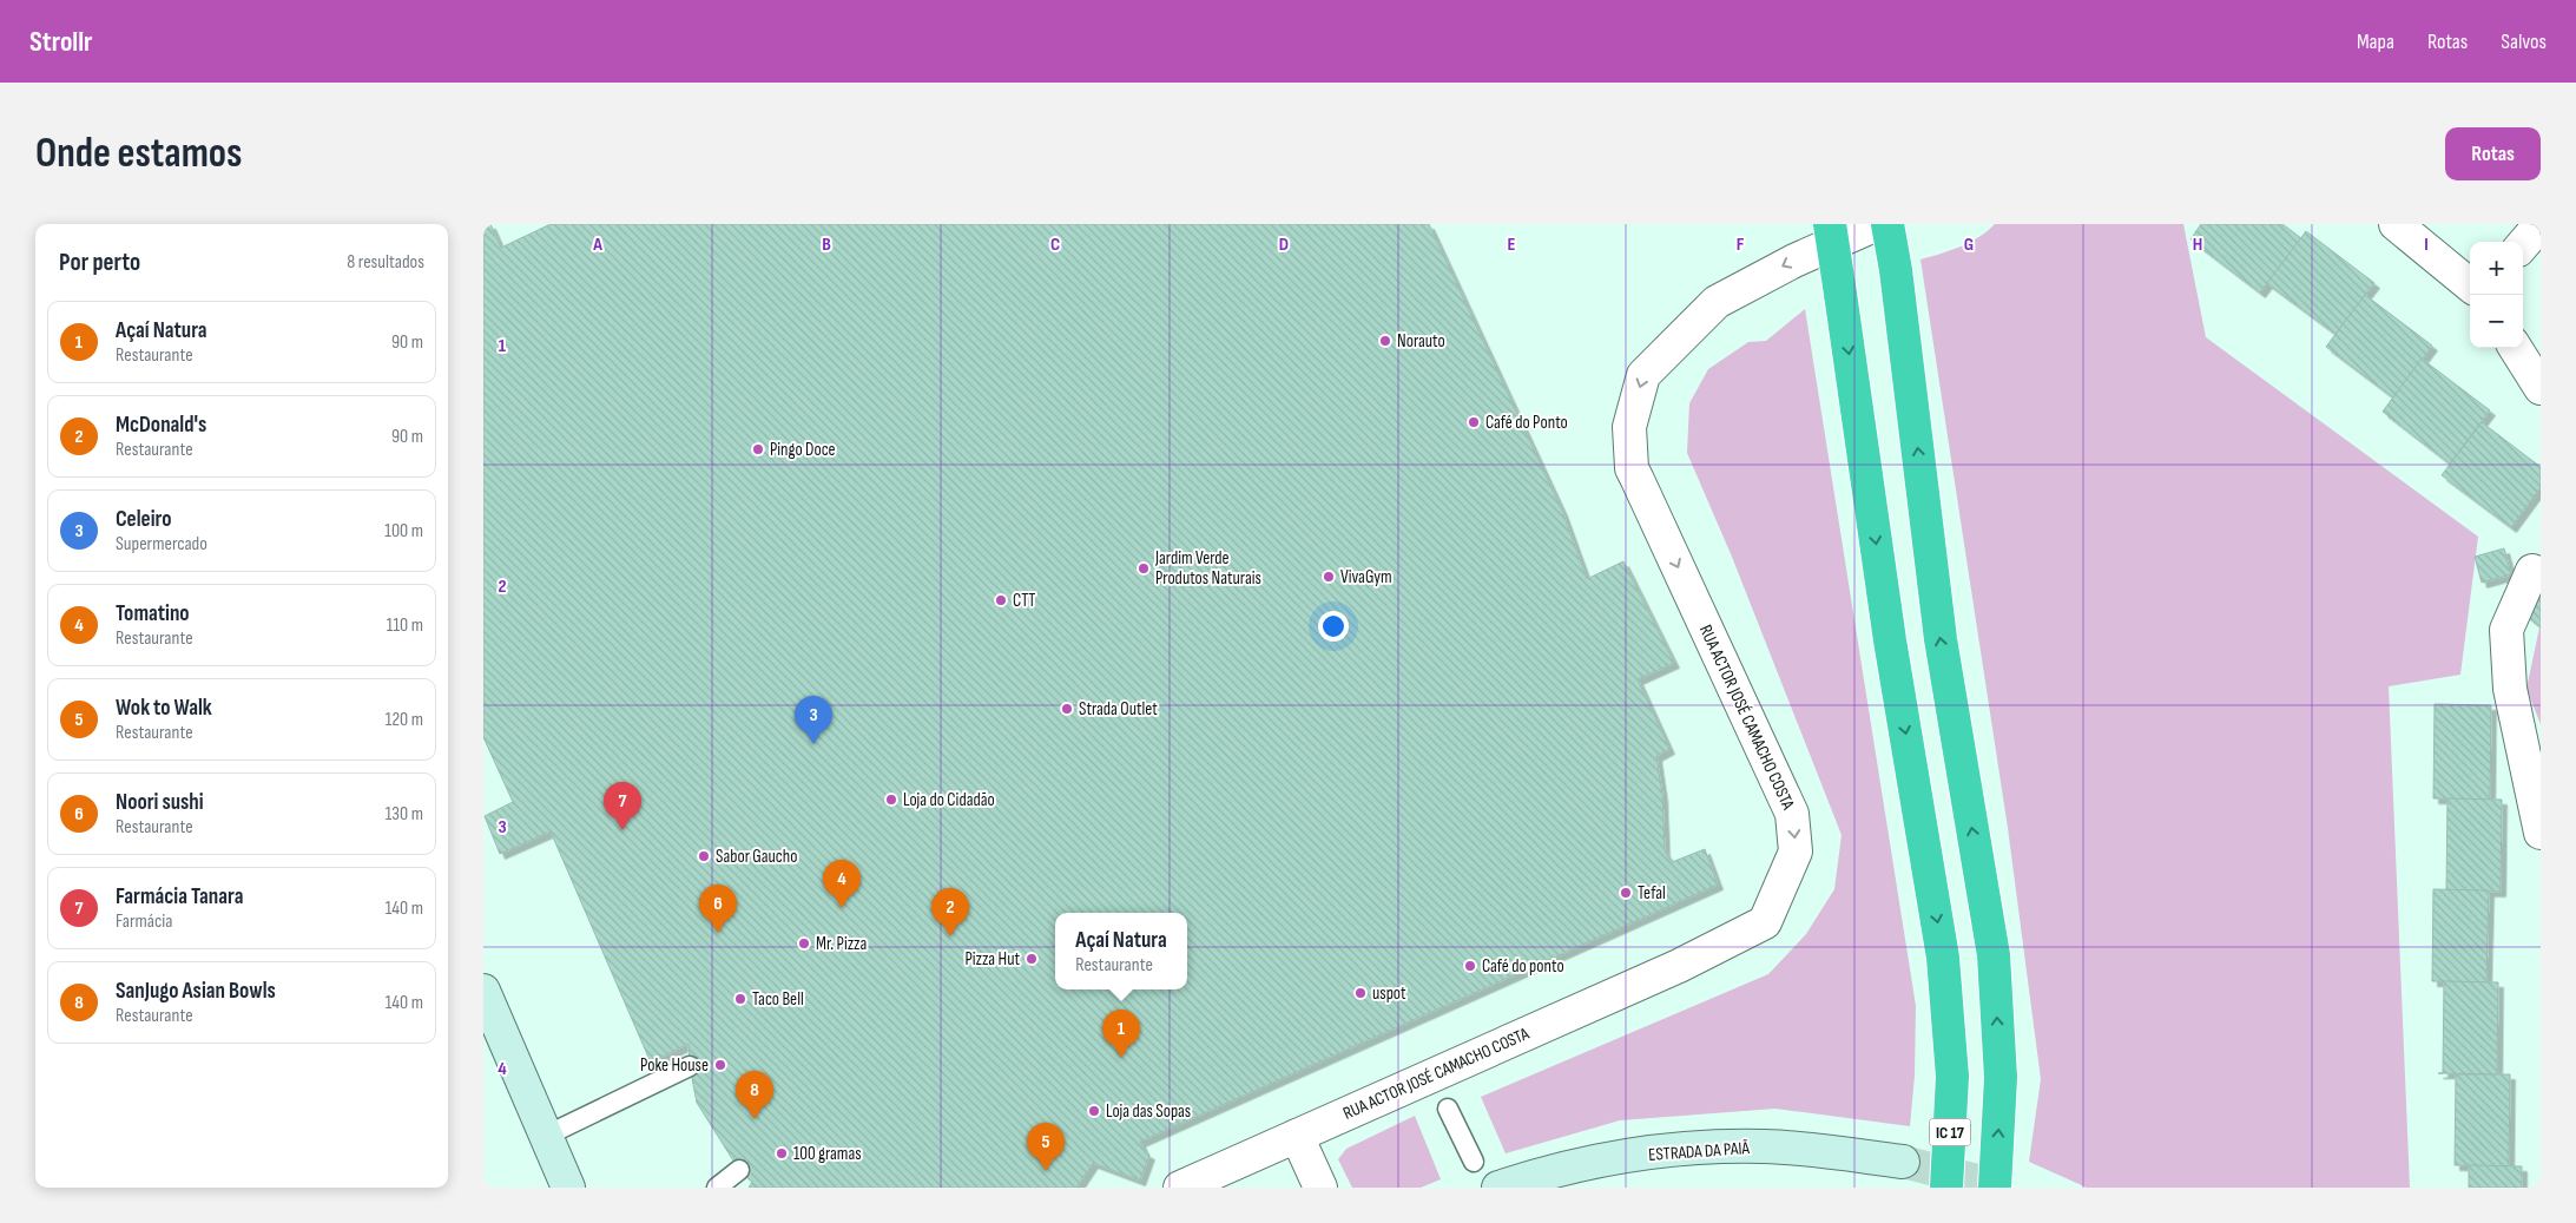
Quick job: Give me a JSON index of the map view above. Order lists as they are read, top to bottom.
{
  "streets": {
    "highway": ["IC 17"],
    "street": ["RUA ACTOR JOSÉ CAMACHO COSTA", "ESTRADA DA PAIÃ"]
  },
  "places": [
    "Norauto",
    "Café do Ponto",
    "Pingo Doce",
    "Jardim Verde Produtos Naturais",
    "VivaGym",
    "CTT",
    "Strada Outlet",
    "Loja do Cidadão",
    "Sabor Gaucho",
    "Tefal",
    "Mr. Pizza",
    "Pizza Hut",
    "Café do ponto",
    "uspot",
    "Taco Bell",
    "Poke House",
    "Loja das Sopas",
    "100 gramas"
  ],
  "page": {
    "header": "Strollr",
    "nav": ["Mapa", "Rotas", "Salvos"],
    "buttons": "Rotas",
    "title": "Onde estamos",
    "heading": ["Por perto", "8 resultados"],
    "map_buttons": ["+", "−"],
    "list": [
      {
        "mark": "1",
        "name": "Açaí Natura",
        "note": "Restaurante",
        "value": "90 m"
      },
      {
        "mark": "2",
        "name": "McDonald's",
        "note": "Restaurante",
        "value": "90 m"
      },
      {
        "mark": "3",
        "name": "Celeiro",
        "note": "Supermercado",
        "value": "100 m"
      },
      {
        "mark": "4",
        "name": "Tomatino",
        "note": "Restaurante",
        "value": "110 m"
      },
      {
        "mark": "5",
        "name": "Wok to Walk",
        "note": "Restaurante",
        "value": "120 m"
      },
      {
        "mark": "6",
        "name": "Noori sushi",
        "note": "Restaurante",
        "value": "130 m"
      },
      {
        "mark": "7",
        "name": "Farmácia Tanara",
        "note": "Farmácia",
        "value": "140 m"
      },
      {
        "mark": "8",
        "name": "SanJugo Asian Bowls",
        "note": "Restaurante",
        "value": "140 m"
      }
    ],
    "pins": [
      "3",
      "7",
      "4",
      "6",
      "2",
      "1",
      "8",
      "5"
    ],
    "popup": ["Açaí Natura", "Restaurante"]
  },
  "grid": {
    "columns": [
      "A",
      "B",
      "C",
      "D",
      "E",
      "F",
      "G",
      "H",
      "I"
    ],
    "rows": [
      "1",
      "2",
      "3",
      "4"
    ]
  }
}
